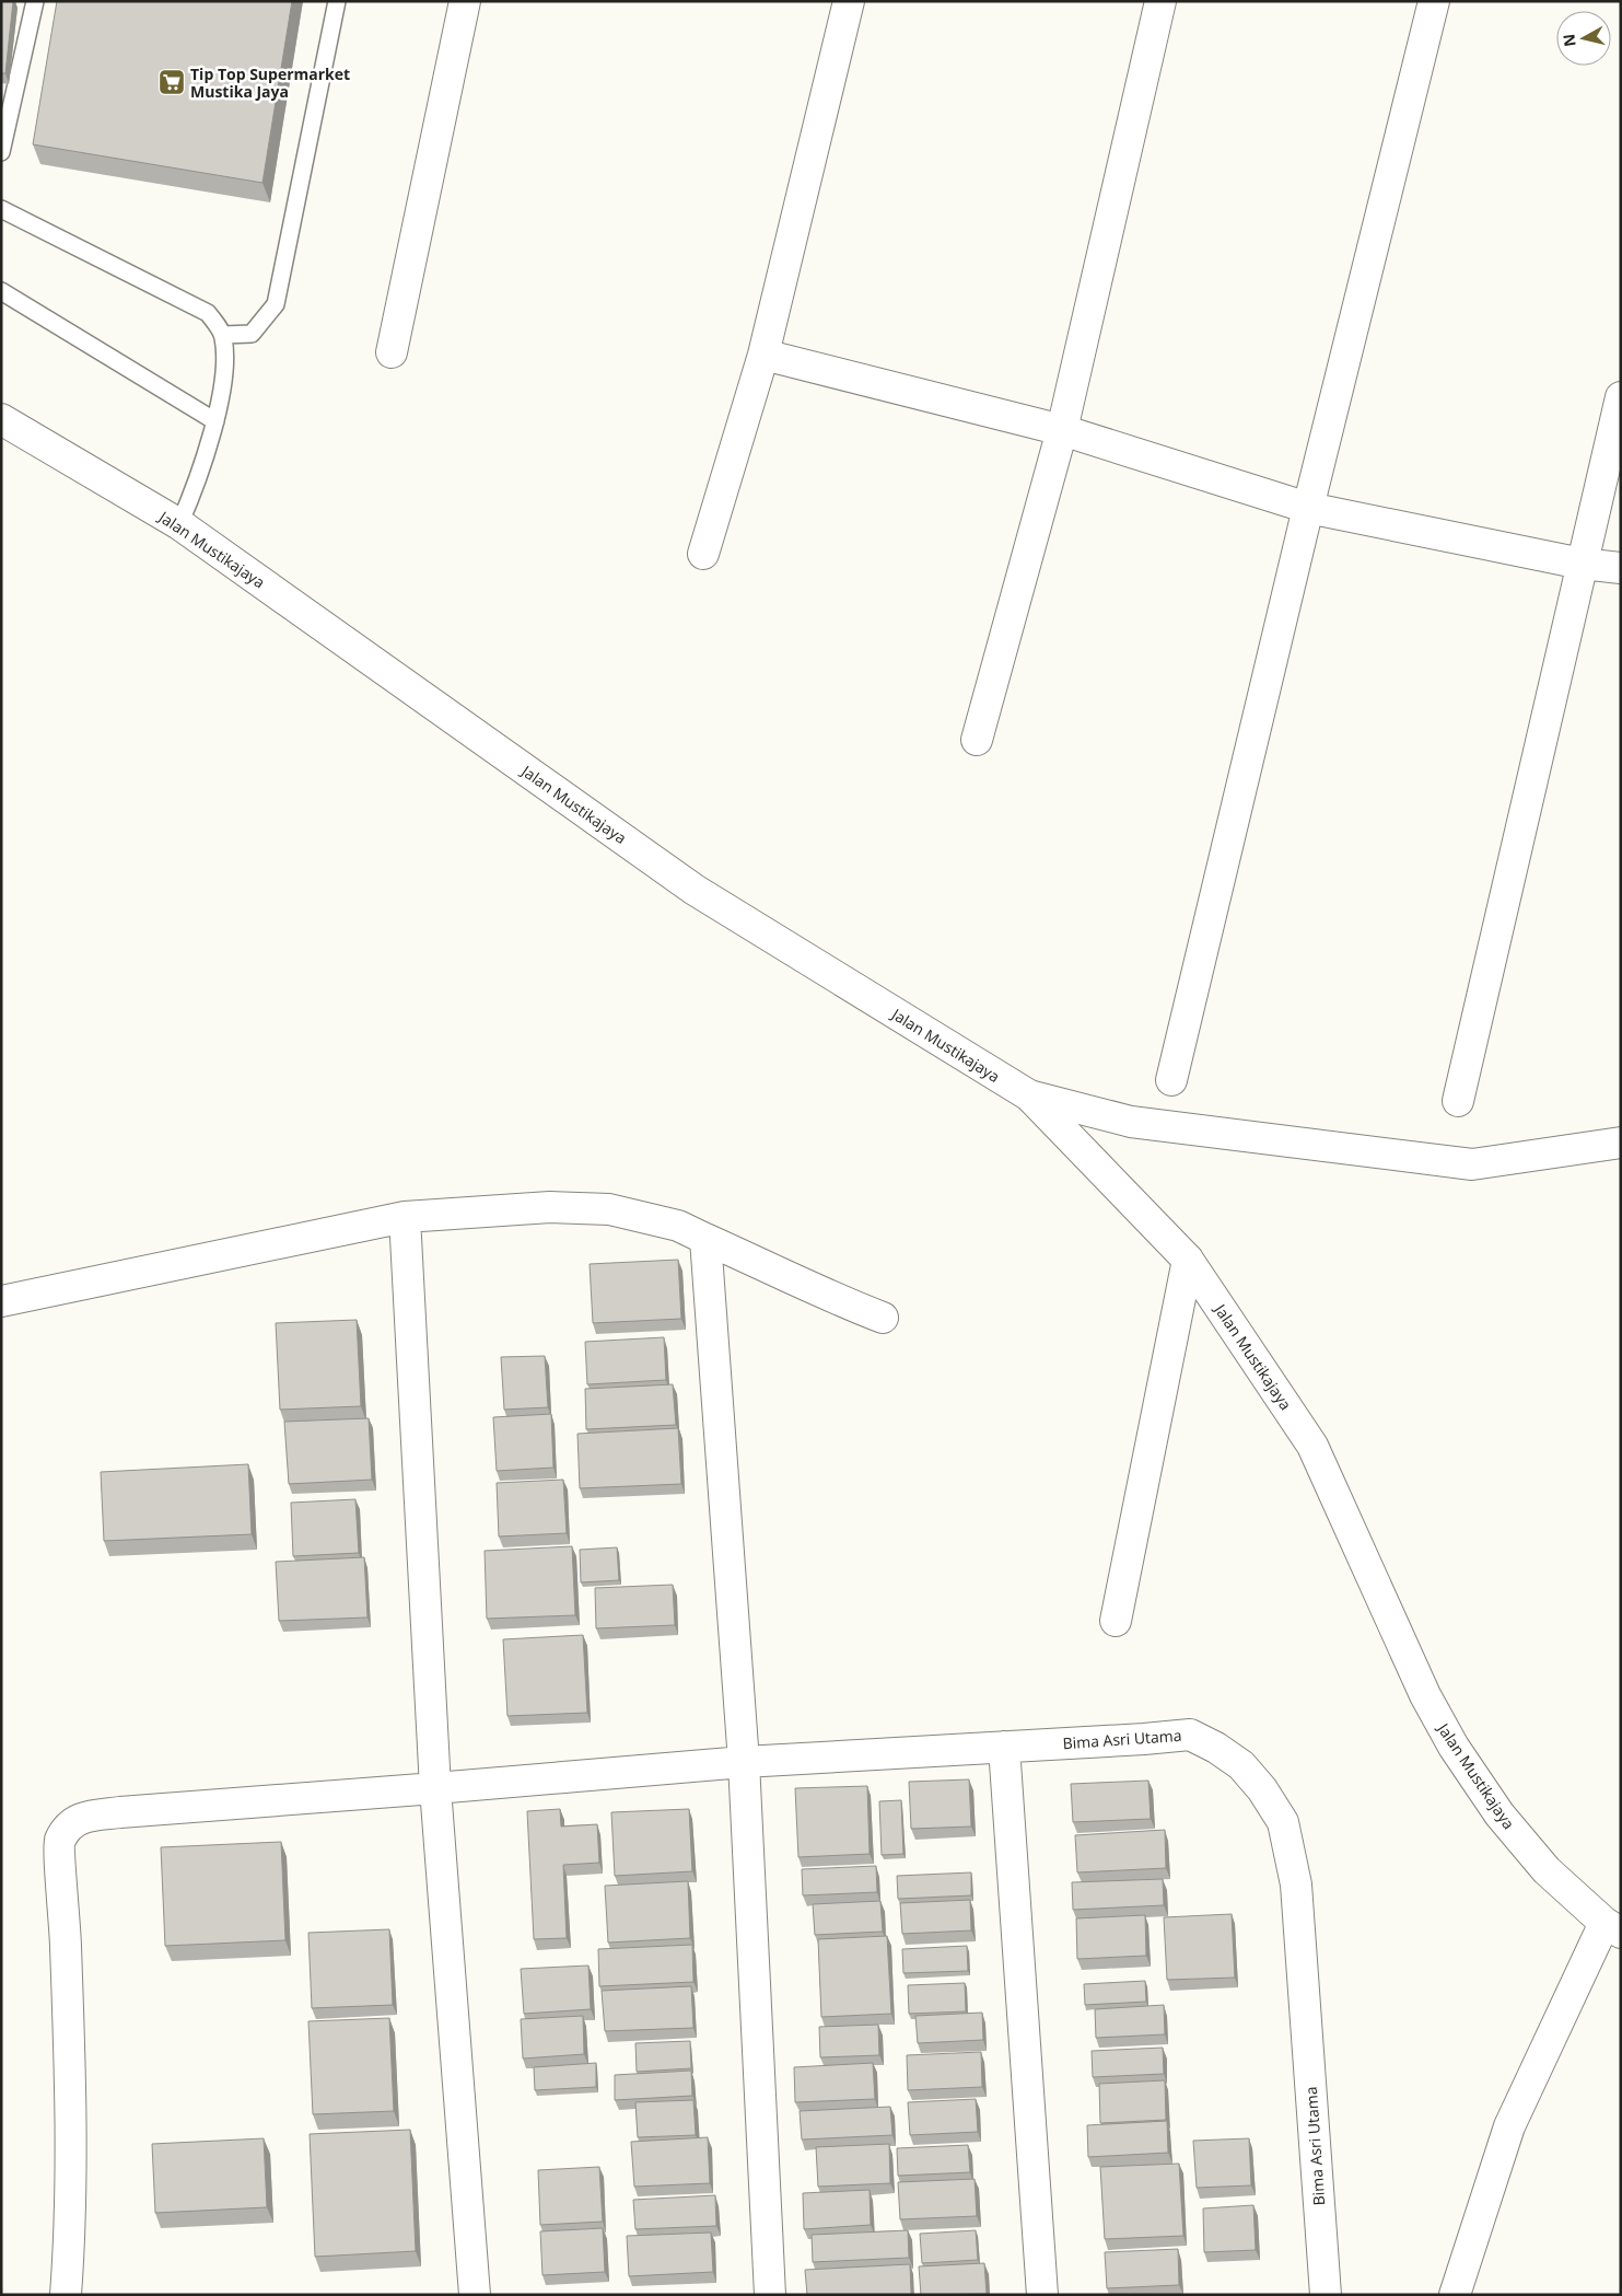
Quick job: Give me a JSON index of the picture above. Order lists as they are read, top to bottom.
{
  "streets": {
    "street": ["Jalan Mustikajaya", "Bima Asri Utama"]
  },
  "places": {
    "supermarket": ["Tip Top Supermarket Mustika Jaya"]
  },
  "north": "left"
}
